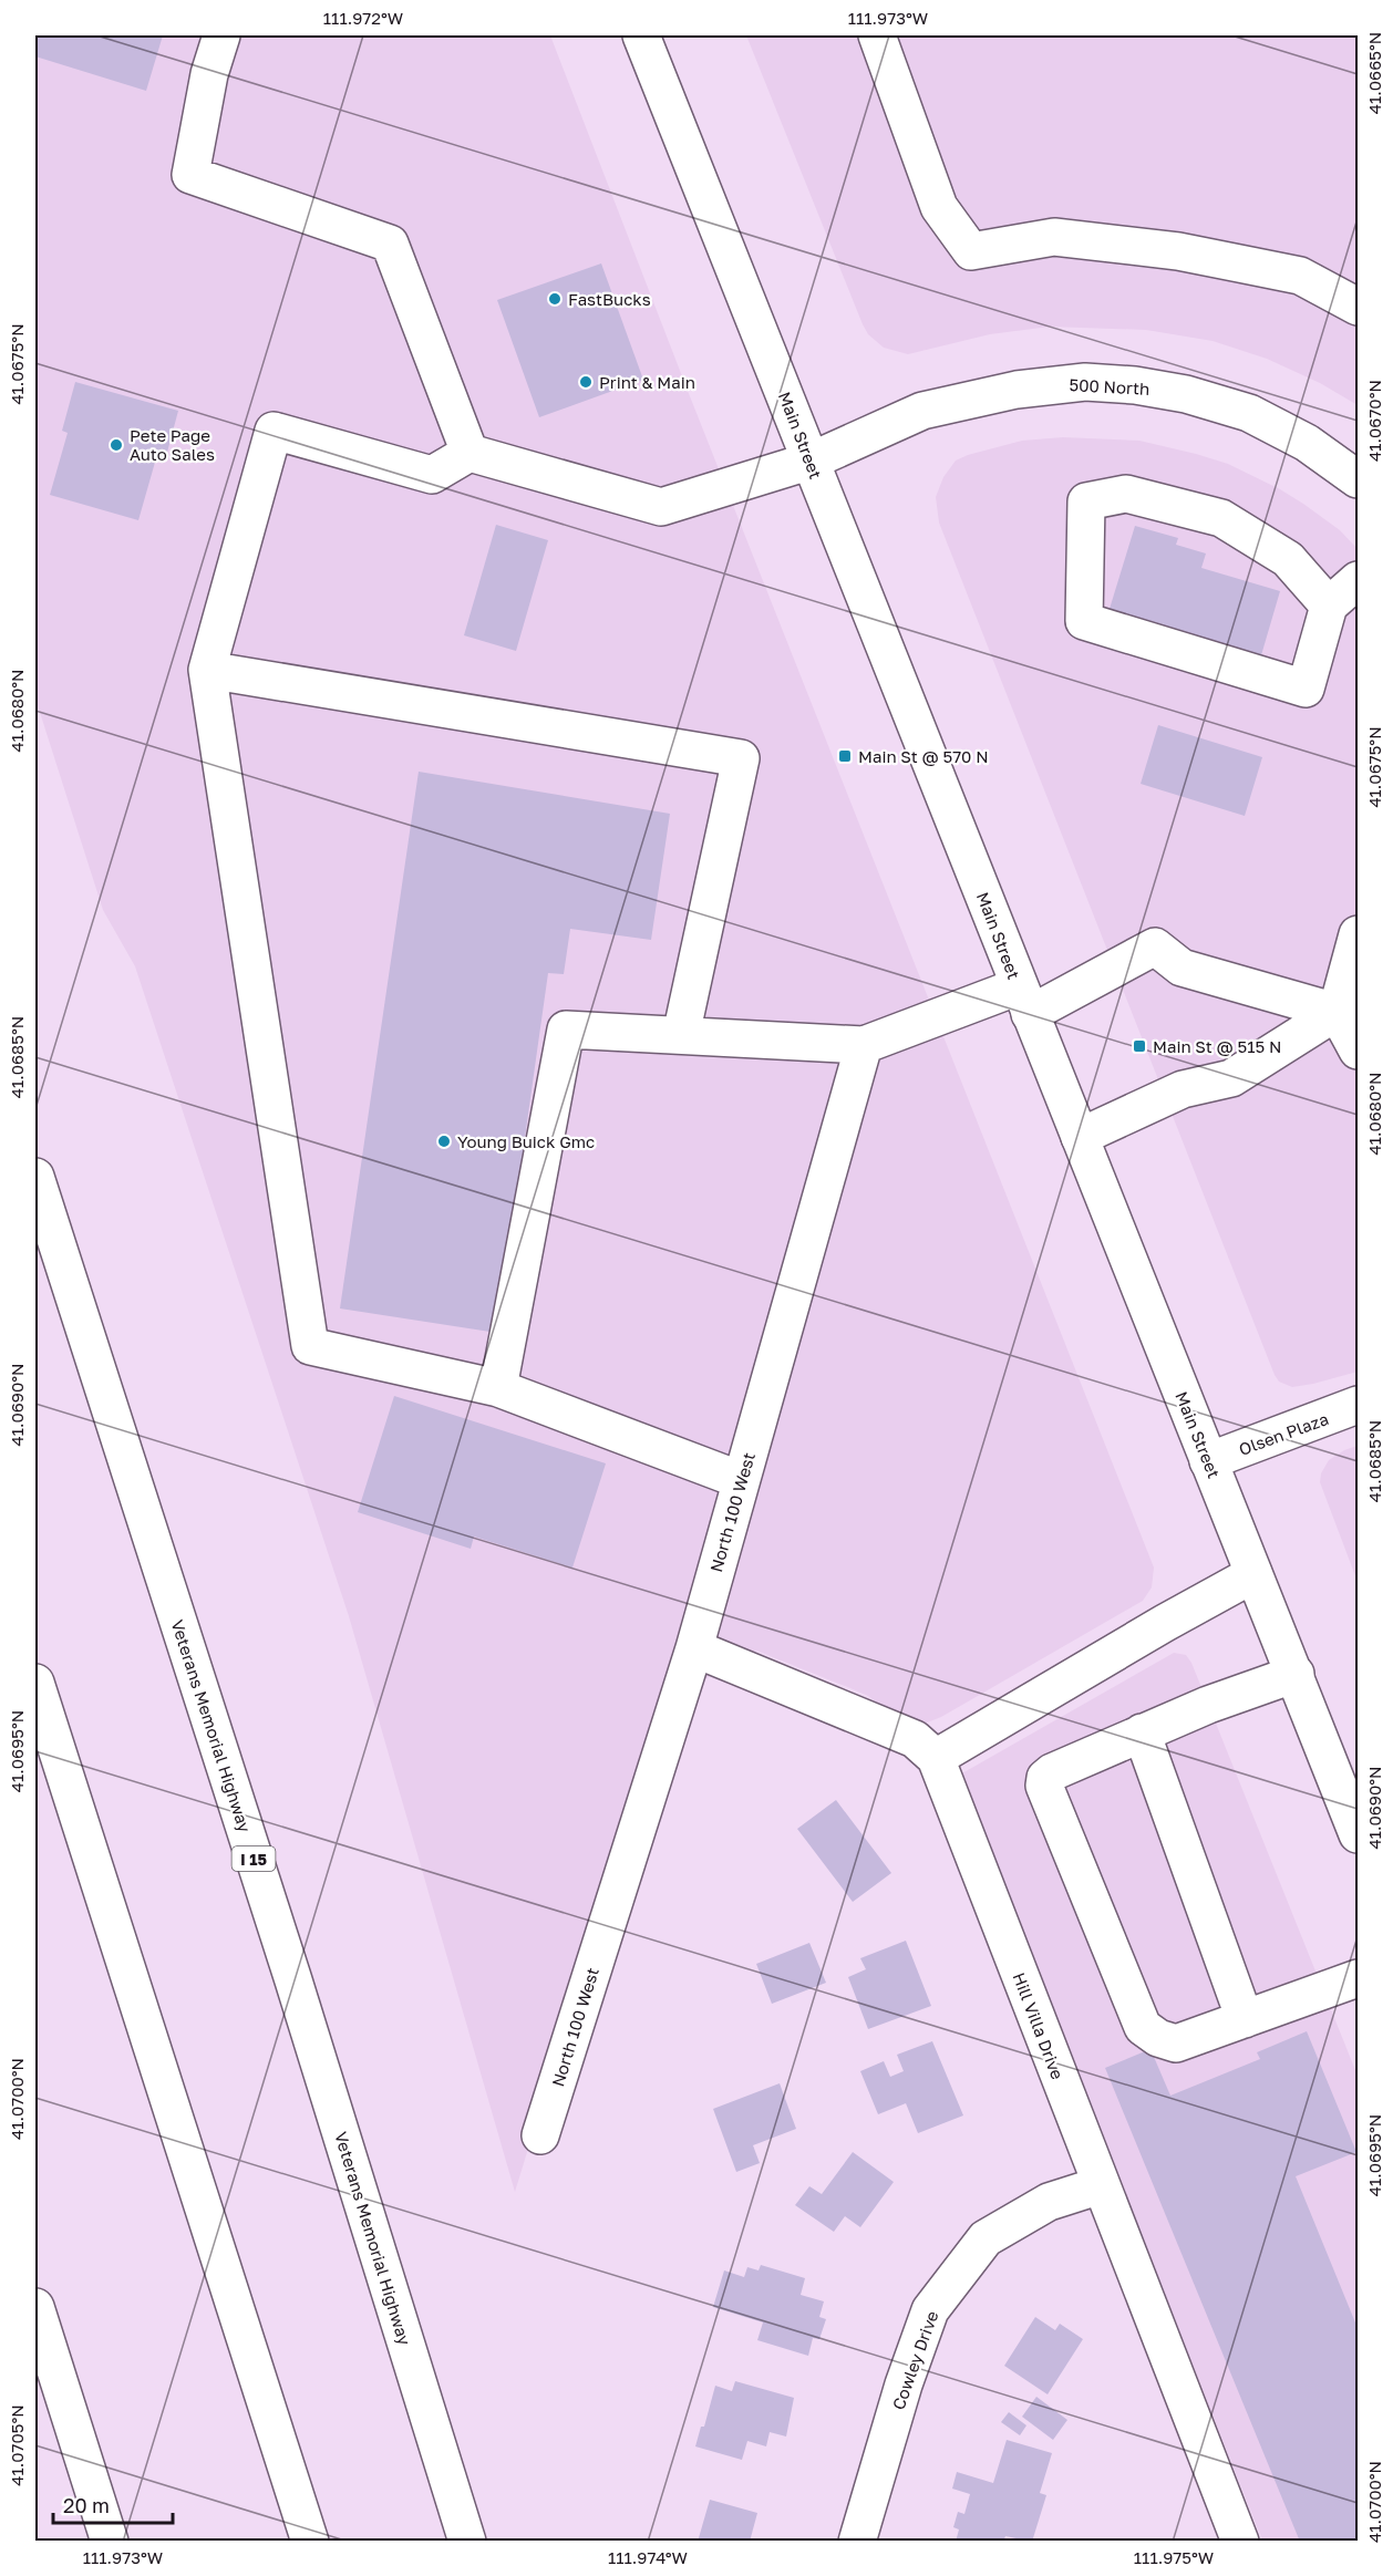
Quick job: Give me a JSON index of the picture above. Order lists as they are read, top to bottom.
{
  "streets": {
    "main road": [
      "500 North",
      "Main Street",
      "Olsen Plaza",
      "North 100 West",
      "Veterans Memorial Highway",
      "I 15",
      "Hill Villa Drive",
      "Cowley Drive"
    ]
  },
  "crossings": [
    ["500 North", "Main Street"],
    ["Main Street", "Olsen Plaza"],
    ["North 100 West", "Hill Villa Drive"],
    ["Hill Villa Drive", "Cowley Drive"]
  ],
  "places": {
    "other": [
      "FastBucks",
      "Print & Main",
      "Pete Page Auto Sales",
      "Young Buick Gmc"
    ],
    "transit": ["Main St @ 570 N", "Main St @ 515 N"]
  },
  "scale_bar": "20 m",
  "coordinates": [
    "111.972°W",
    "111.973°W",
    "41.0665°N",
    "41.0675°N",
    "41.0670°N",
    "41.0680°N",
    "41.0685°N",
    "41.0690°N",
    "41.0695°N",
    "41.0700°N",
    "41.0705°N",
    "111.974°W",
    "111.975°W"
  ]
}
